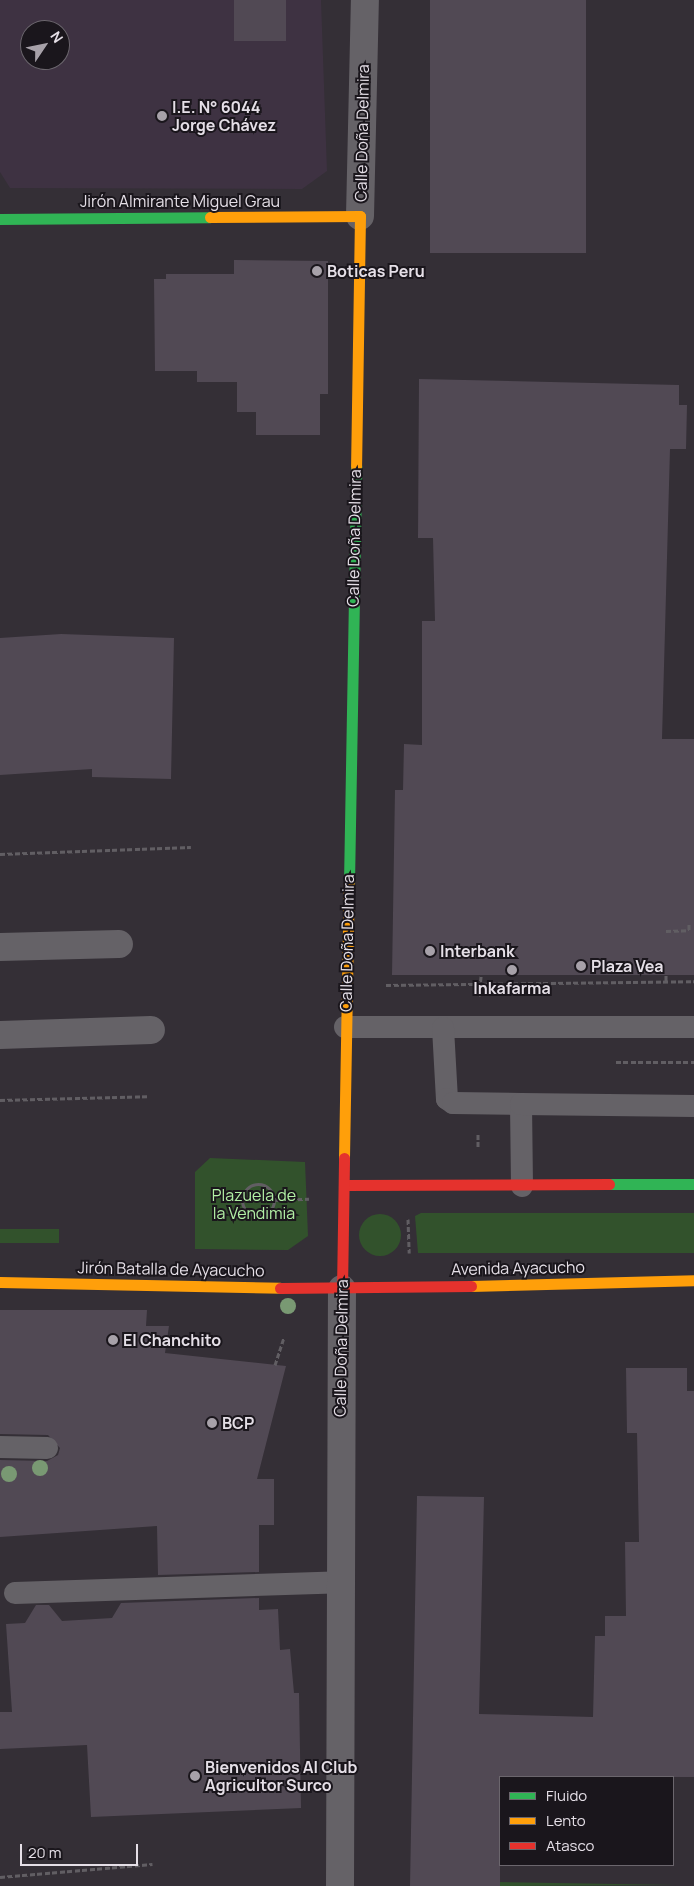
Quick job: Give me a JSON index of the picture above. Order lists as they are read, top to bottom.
{
  "streets": {
    "street": [
      "Calle Doña Delmira",
      "Jirón Almirante Miguel Grau",
      "Avenida Ayacucho",
      "Jirón Batalla de Ayacucho"
    ]
  },
  "crossings": [
    ["Calle Doña Delmira", "Jirón Almirante Miguel Grau"],
    ["Calle Doña Delmira", "Avenida Ayacucho"],
    ["Calle Doña Delmira", "Jirón Batalla de Ayacucho"],
    ["Avenida Ayacucho", "Jirón Batalla de Ayacucho"]
  ],
  "parks": ["Plazuela de la Vendimia"],
  "places": [
    "I.E. N° 6044 Jorge Chávez",
    "Boticas Peru",
    "Interbank",
    "Plaza Vea",
    "Inkafarma",
    "El Chanchito",
    "BCP",
    "Bienvenidos Al Club Agricultor Surco"
  ],
  "legend": ["Fluido", "Lento", "Atasco"],
  "scale_bar": "20 m",
  "north": "top right"
}
